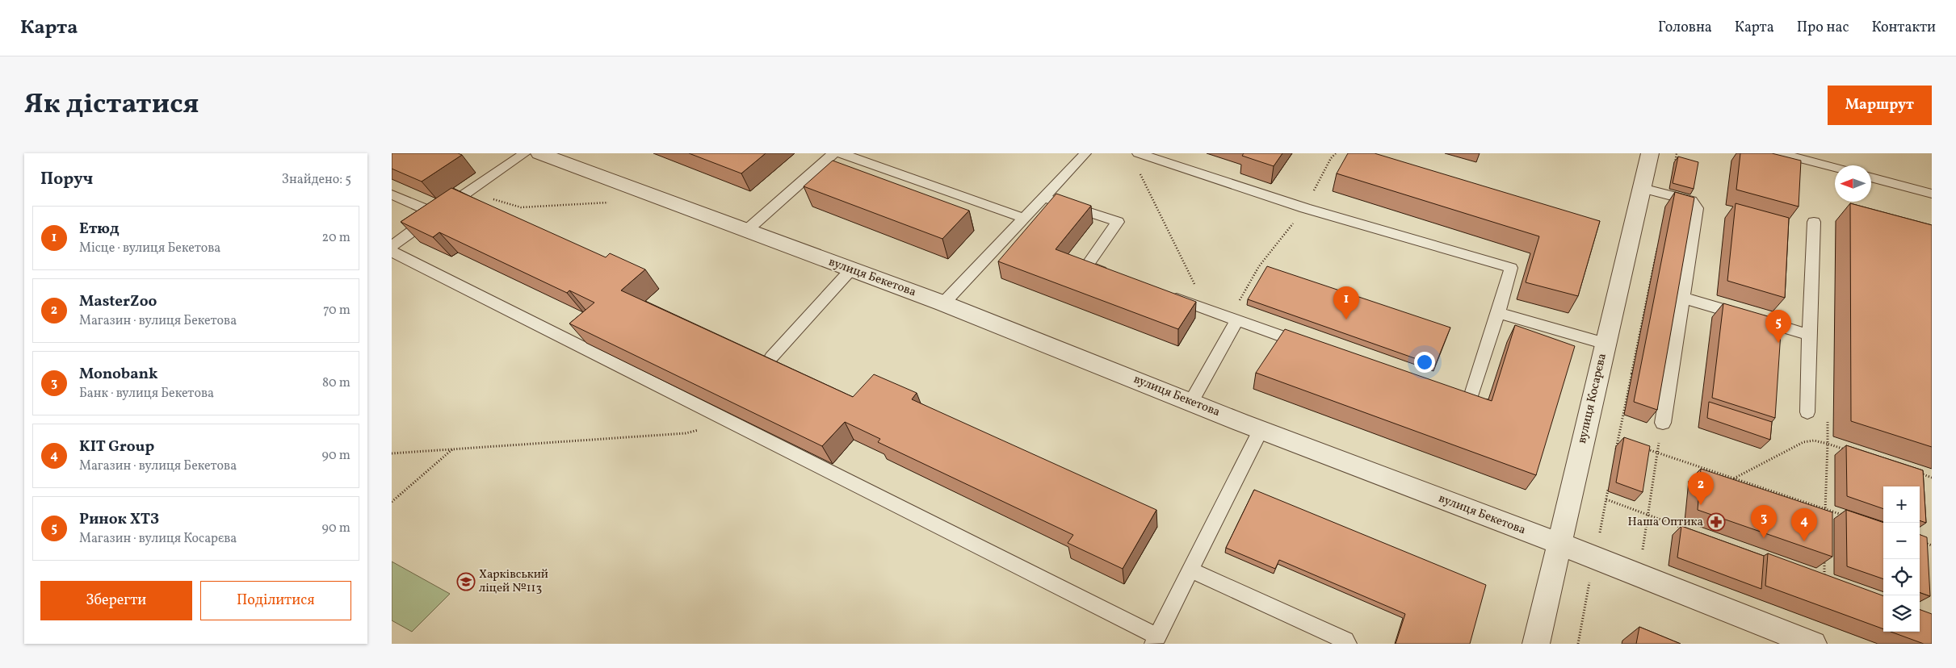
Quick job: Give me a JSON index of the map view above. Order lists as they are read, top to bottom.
{
  "streets": {
    "street": ["вулиця Бекетова", "вулиця Косарєва"]
  },
  "crossings": [
    ["вулиця Бекетова", "вулиця Косарєва"]
  ],
  "places": {
    "pharmacy": ["Наша Оптика"],
    "school or university": ["Харківський ліцей №113"]
  },
  "north": "left",
  "page": {
    "header": "Карта",
    "nav": [
      "Головна",
      "Карта",
      "Про нас",
      "Контакти"
    ],
    "title": "Як дістатися",
    "buttons": [
      "Маршрут",
      ["Зберегти", "Поділитися"]
    ],
    "heading": ["Поруч", "Знайдено: 5"],
    "list": [
      {
        "mark": "1",
        "name": "Етюд",
        "note": "Місце · вулиця Бекетова",
        "value": "20 m"
      },
      {
        "mark": "2",
        "name": "MasterZoo",
        "note": "Магазин · вулиця Бекетова",
        "value": "70 m"
      },
      {
        "mark": "3",
        "name": "Monobank",
        "note": "Банк · вулиця Бекетова",
        "value": "80 m"
      },
      {
        "mark": "4",
        "name": "KIT Group",
        "note": "Магазин · вулиця Бекетова",
        "value": "90 m"
      },
      {
        "mark": "5",
        "name": "Ринок ХТЗ",
        "note": "Магазин · вулиця Косарєва",
        "value": "90 m"
      }
    ],
    "pins": [
      "1",
      "5",
      "2",
      "3",
      "4"
    ],
    "map_buttons": ["+", "−"]
  }
}
